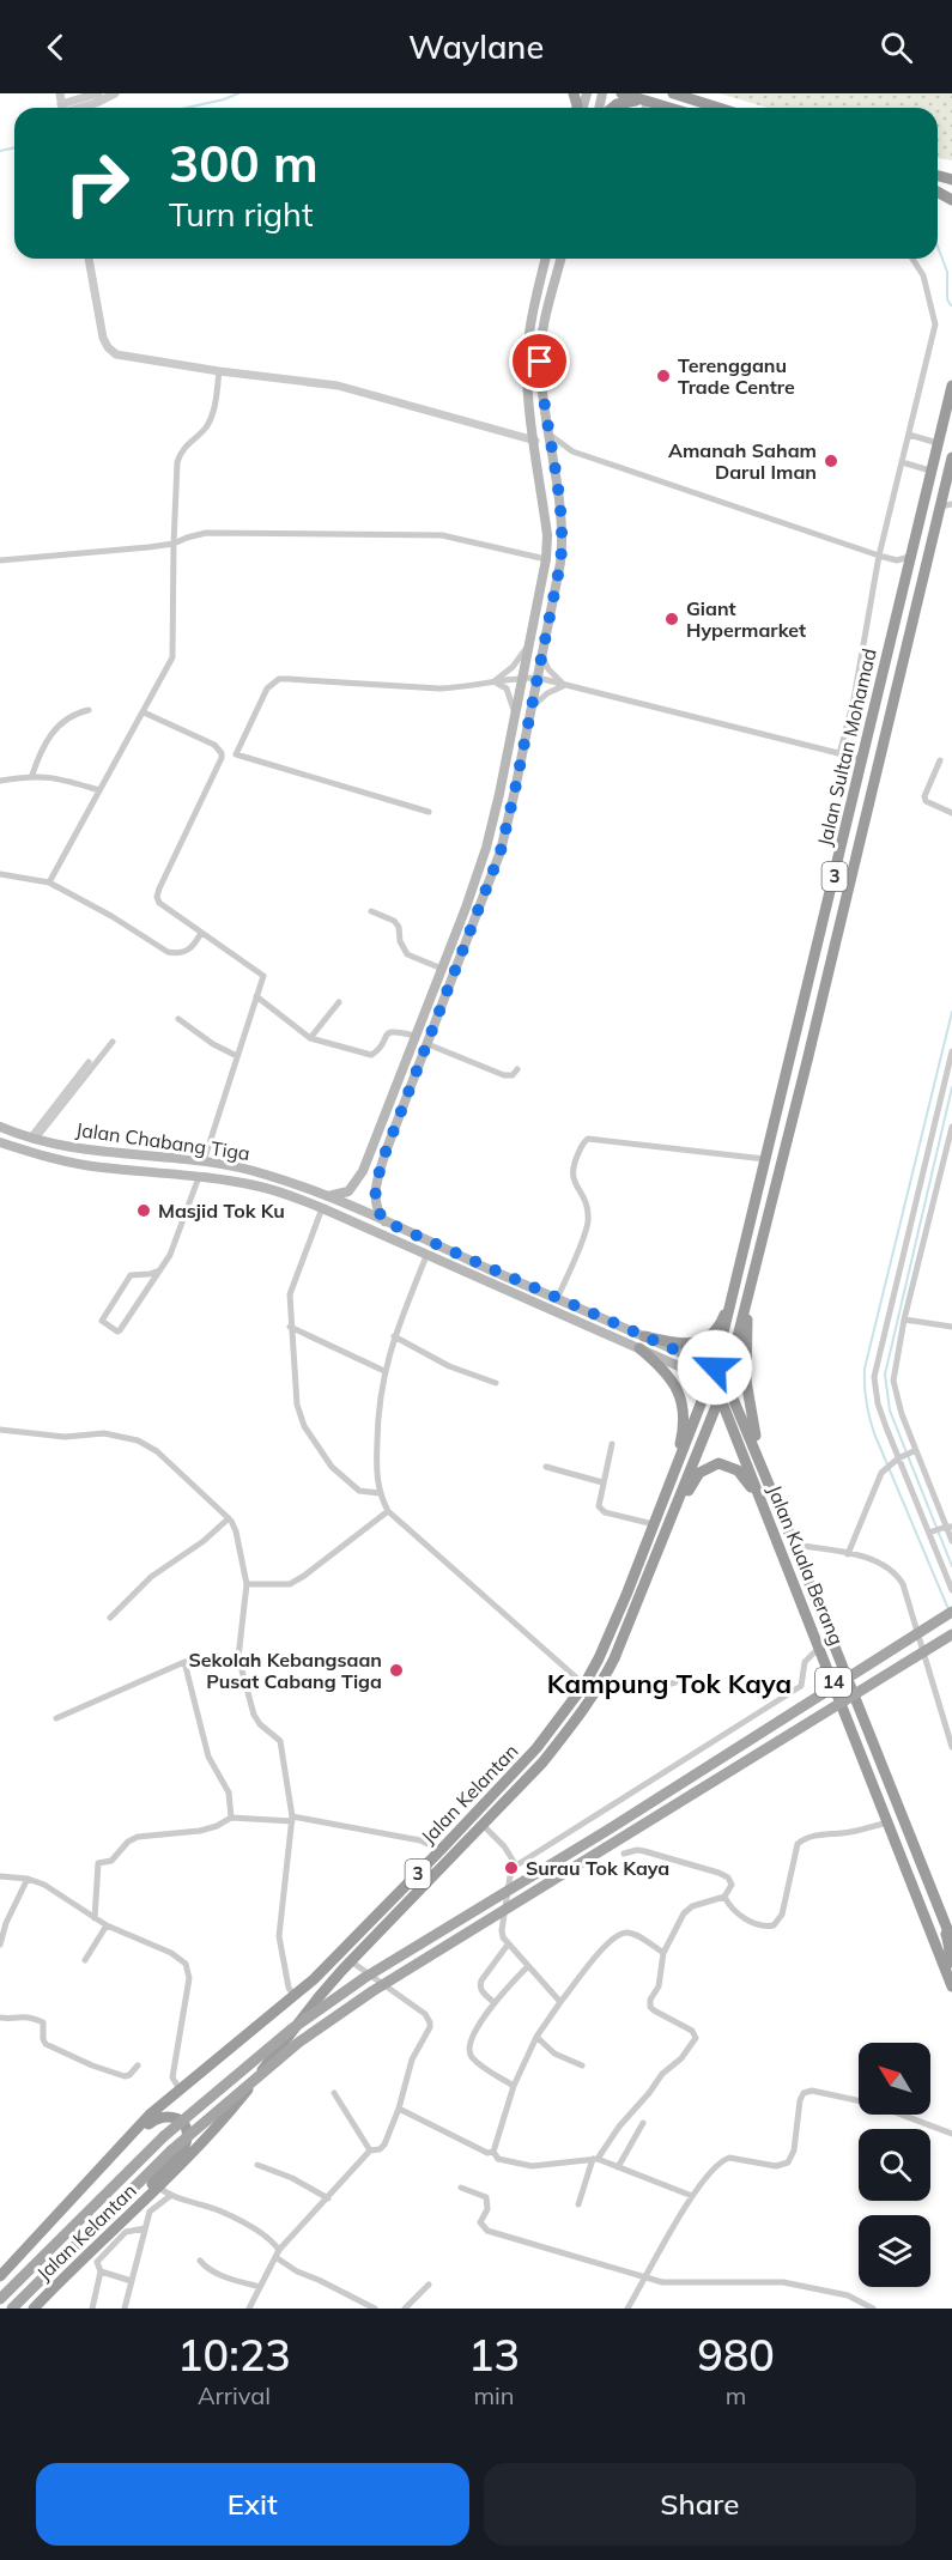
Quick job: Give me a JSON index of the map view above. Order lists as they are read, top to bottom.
{
  "streets": {
    "highway": [
      "Jalan Sultan Mohamad",
      "3",
      "Jalan Kuala Berang",
      "14",
      "Jalan Kelantan"
    ],
    "main road": ["Jalan Chabang Tiga"]
  },
  "crossings": [
    ["Jalan Sultan Mohamad", "Jalan Chabang Tiga"],
    ["Jalan Sultan Mohamad", "Jalan Kuala Berang"],
    ["Jalan Sultan Mohamad", "Jalan Kelantan"],
    ["Jalan Chabang Tiga", "Jalan Kuala Berang"],
    ["Jalan Chabang Tiga", "Jalan Kelantan"],
    ["Jalan Kuala Berang", "Jalan Kelantan"]
  ],
  "districts": ["Kampung Tok Kaya"],
  "places": [
    "Terengganu Trade Centre",
    "Amanah Saham Darul Iman",
    "Giant Hypermarket",
    "Masjid Tok Ku",
    "Sekolah Kebangsaan Pusat Cabang Tiga",
    "Surau Tok Kaya"
  ],
  "north": "top left",
  "page": {
    "header": "Waylane",
    "turn": ["300 m", "Turn right"],
    "eta": [
      "10:23",
      "Arrival",
      "13",
      "min",
      "980",
      "m"
    ],
    "buttons": ["Exit", "Share"]
  }
}
